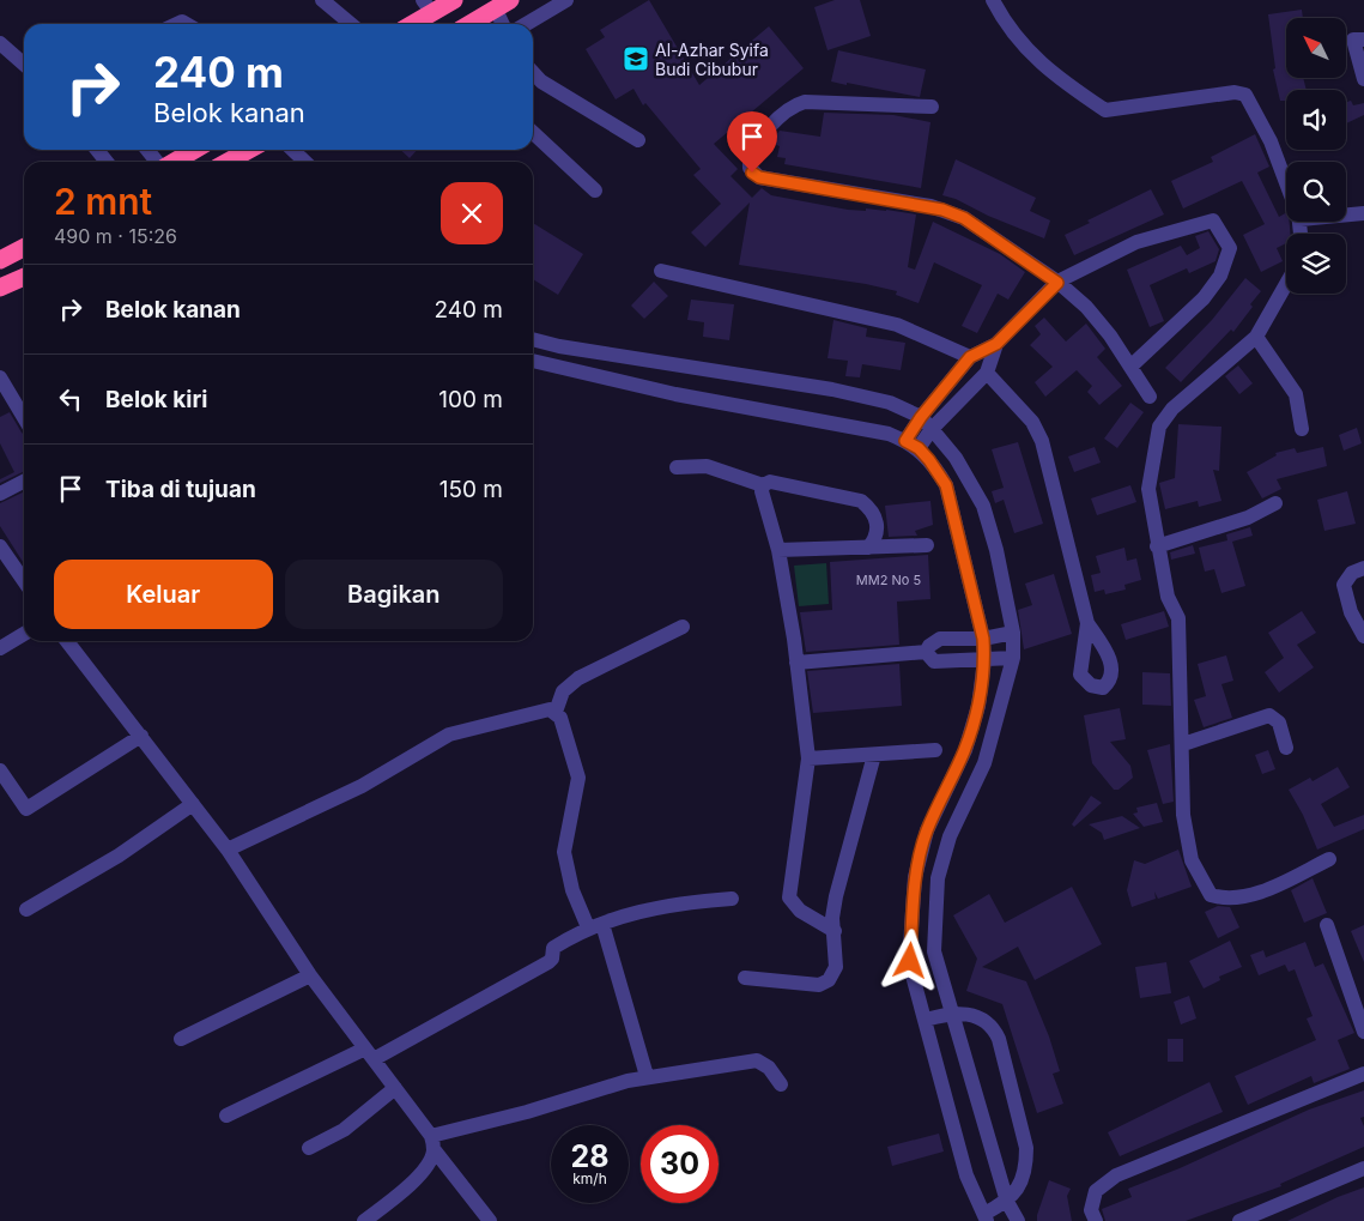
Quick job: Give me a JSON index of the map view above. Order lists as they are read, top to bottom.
{
  "places": {
    "school or university": ["Al-Azhar Syifa Budi Cibubur"]
  },
  "house_numbers": ["MM2 No 5"],
  "north": "top left",
  "page": {
    "turn": ["240 m", "Belok kanan"],
    "heading": ["2 mnt", "490 m · 15:26"],
    "list": [
      {
        "name": "Belok kanan",
        "value": "240 m"
      },
      {
        "name": "Belok kiri",
        "value": "100 m"
      },
      {
        "name": "Tiba di tujuan",
        "value": "150 m"
      }
    ],
    "buttons": ["Keluar", "Bagikan"],
    "speed": "28 km/h",
    "limit": "30"
  }
}
